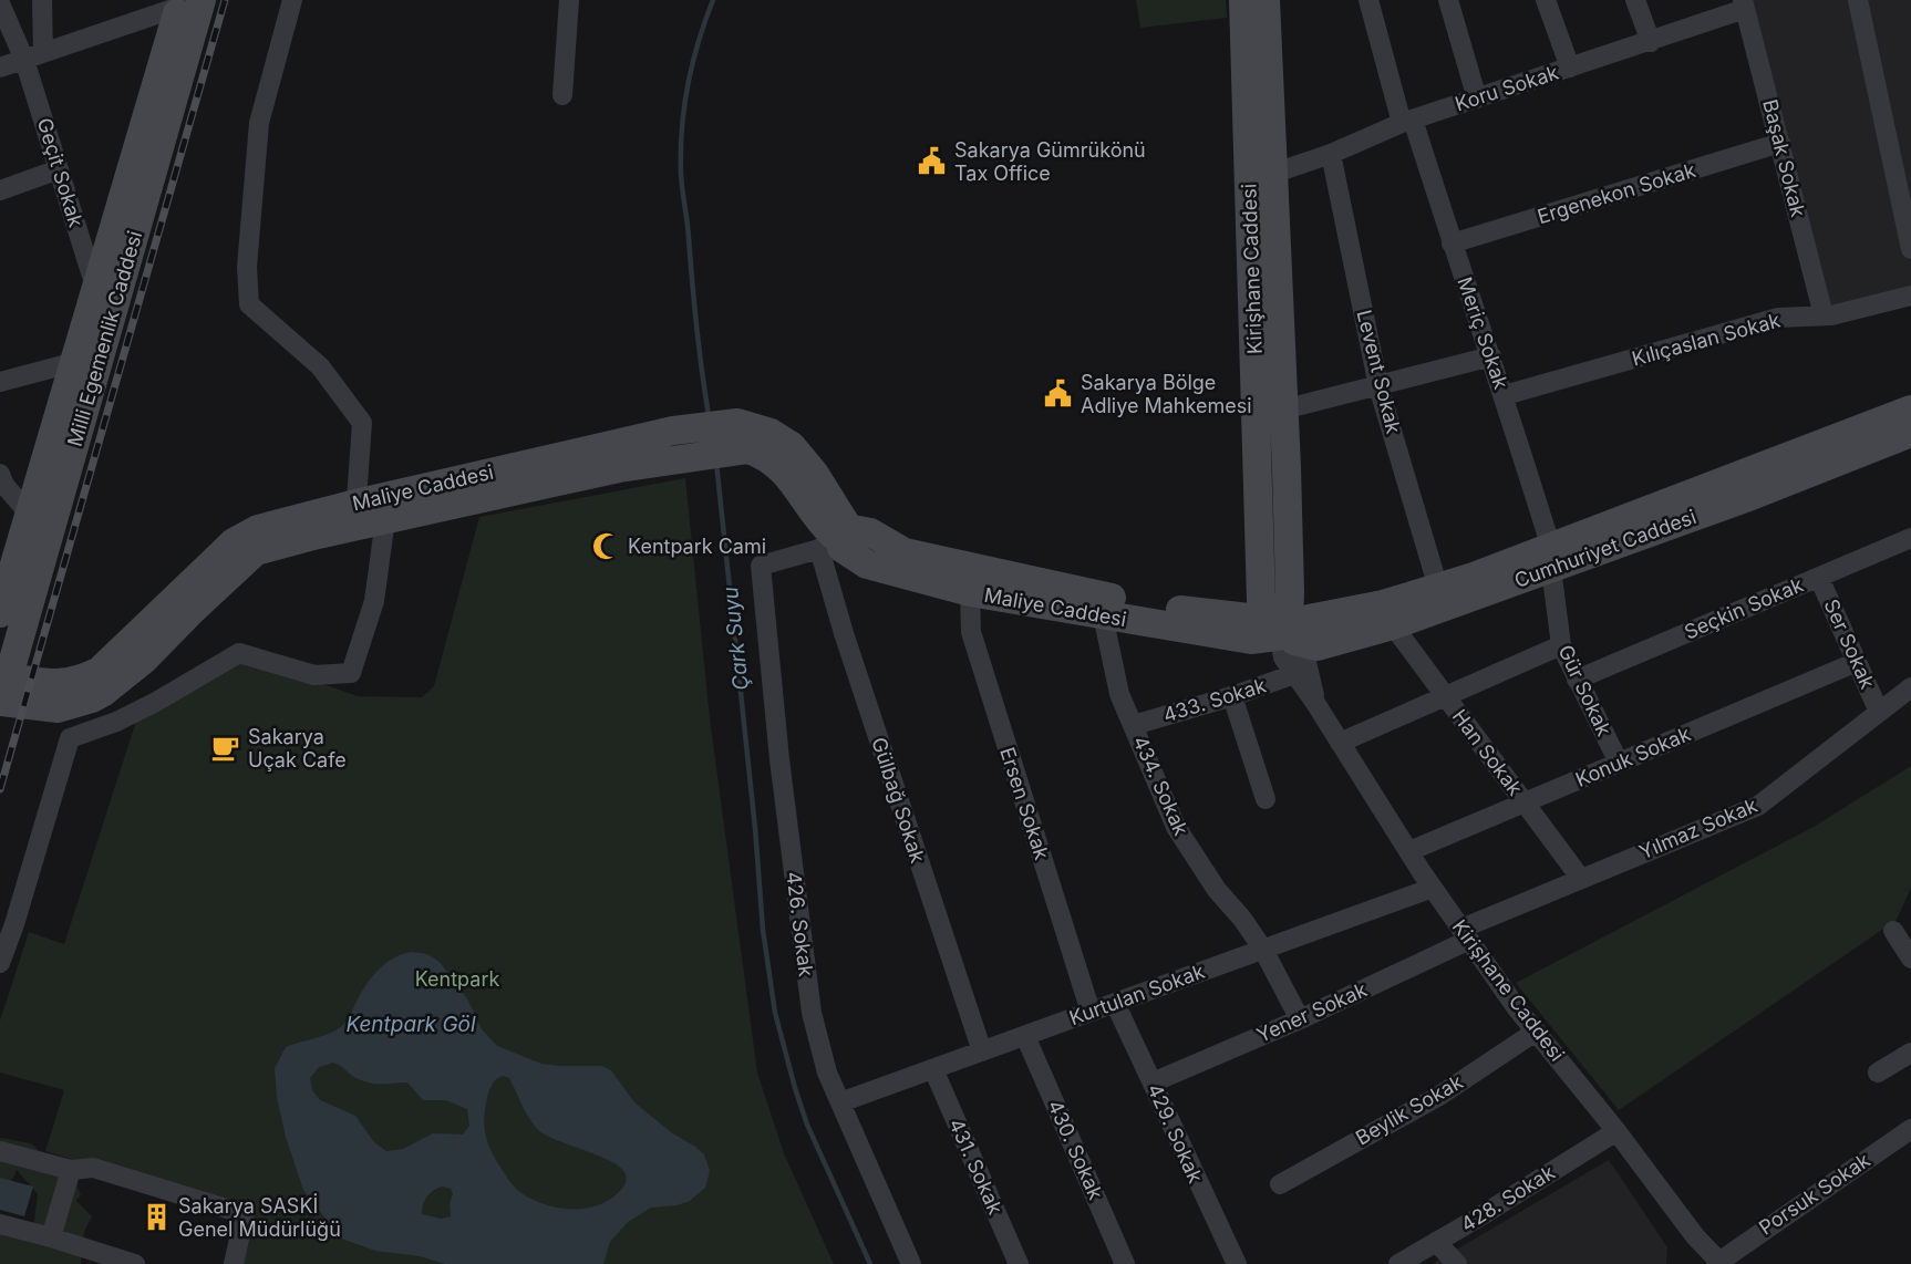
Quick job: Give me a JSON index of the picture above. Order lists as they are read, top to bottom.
{
  "streets": {
    "main road": [
      "Kirişhane Caddesi",
      "Milli Egemenlik Caddesi",
      "Maliye Caddesi",
      "Cumhuriyet Caddesi"
    ],
    "street": [
      "Koru Sokak",
      "Başak Sokak",
      "Geçit Sokak",
      "Ergenekon Sokak",
      "Meriç Sokak",
      "Kılıçaslan Sokak",
      "Levent Sokak",
      "Seçkin Sokak",
      "Ser Sokak",
      "Gür Sokak",
      "433. Sokak",
      "Han Sokak",
      "Konuk Sokak",
      "434. Sokak",
      "Gülbağ Sokak",
      "Ersen Sokak",
      "Yılmaz Sokak",
      "426. Sokak",
      "Kurtulan Sokak",
      "Yener Sokak",
      "Beylik Sokak",
      "429. Sokak",
      "430. Sokak",
      "431. Sokak",
      "Porsuk Sokak",
      "428. Sokak"
    ]
  },
  "crossings": [
    ["Koru Sokak", "Başak Sokak"],
    ["Koru Sokak", "Kirişhane Caddesi"],
    ["Koru Sokak", "Meriç Sokak"],
    ["Koru Sokak", "Levent Sokak"],
    ["Başak Sokak", "Ergenekon Sokak"],
    ["Başak Sokak", "Kılıçaslan Sokak"],
    ["Geçit Sokak", "Milli Egemenlik Caddesi"],
    ["Ergenekon Sokak", "Meriç Sokak"],
    ["Kirişhane Caddesi", "Maliye Caddesi"],
    ["Kirişhane Caddesi", "Cumhuriyet Caddesi"],
    ["Kirişhane Caddesi", "433. Sokak"],
    ["Kirişhane Caddesi", "Konuk Sokak"],
    ["Kirişhane Caddesi", "Yılmaz Sokak"],
    ["Kirişhane Caddesi", "Kurtulan Sokak"],
    ["Kirişhane Caddesi", "Yener Sokak"],
    ["Kirişhane Caddesi", "Beylik Sokak"],
    ["Kirişhane Caddesi", "Porsuk Sokak"],
    ["Kirişhane Caddesi", "428. Sokak"],
    ["Meriç Sokak", "Kılıçaslan Sokak"],
    ["Meriç Sokak", "Cumhuriyet Caddesi"],
    ["Meriç Sokak", "Gür Sokak"],
    ["Milli Egemenlik Caddesi", "Maliye Caddesi"],
    ["Levent Sokak", "Cumhuriyet Caddesi"],
    ["Maliye Caddesi", "Cumhuriyet Caddesi"],
    ["Maliye Caddesi", "434. Sokak"],
    ["Maliye Caddesi", "Gülbağ Sokak"],
    ["Maliye Caddesi", "Ersen Sokak"],
    ["Maliye Caddesi", "426. Sokak"],
    ["Cumhuriyet Caddesi", "Gür Sokak"],
    ["Cumhuriyet Caddesi", "Han Sokak"],
    ["Seçkin Sokak", "Ser Sokak"],
    ["Seçkin Sokak", "Gür Sokak"],
    ["Ser Sokak", "Konuk Sokak"],
    ["Ser Sokak", "Yılmaz Sokak"],
    ["Gür Sokak", "Konuk Sokak"],
    ["433. Sokak", "434. Sokak"],
    ["Han Sokak", "Konuk Sokak"],
    ["Han Sokak", "Yılmaz Sokak"],
    ["434. Sokak", "Kurtulan Sokak"],
    ["434. Sokak", "Yener Sokak"],
    ["Gülbağ Sokak", "426. Sokak"],
    ["Gülbağ Sokak", "Kurtulan Sokak"],
    ["Ersen Sokak", "Kurtulan Sokak"],
    ["Yılmaz Sokak", "Yener Sokak"],
    ["426. Sokak", "Kurtulan Sokak"],
    ["Kurtulan Sokak", "429. Sokak"],
    ["Kurtulan Sokak", "430. Sokak"],
    ["Kurtulan Sokak", "431. Sokak"],
    ["Yener Sokak", "429. Sokak"]
  ],
  "water": ["Çark Suyu", "Kentpark Göl"],
  "parks": ["Kentpark"],
  "places": {
    "public building": ["Sakarya Gümrükönü Tax Office", "Sakarya Bölge Adliye Mahkemesi"],
    "mosque": ["Kentpark Cami"],
    "cafe": ["Sakarya Uçak Cafe"],
    "building": ["Sakarya SASKİ Genel Müdürlüğü"]
  }
}
